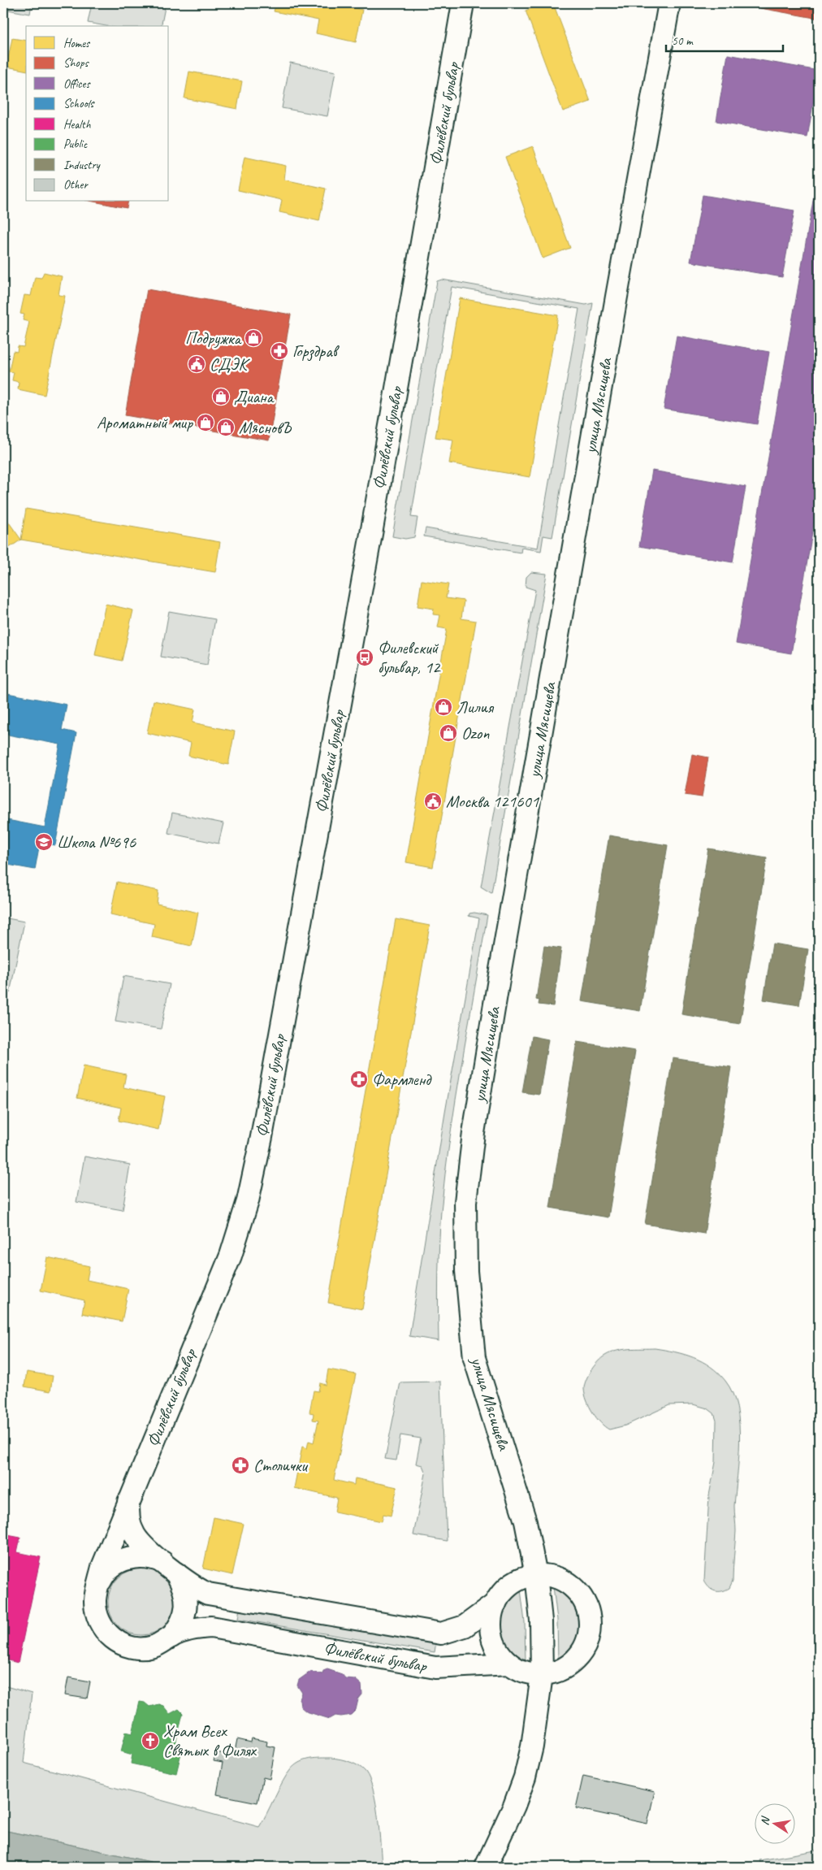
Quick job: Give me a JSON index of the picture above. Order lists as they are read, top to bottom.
{
  "streets": {
    "street": ["Филёвский бульвар", "улица Мясищева"]
  },
  "places": {
    "shop": [
      "Подружка",
      "Диана",
      "Ароматный мир",
      "МясновЪ",
      "Лилия",
      "Ozon"
    ],
    "pharmacy": ["Горздрав", "Фармленд", "Столички"],
    "public building": ["СДЭК", "Москва 121601"],
    "bus stop": ["Филевский бульвар, 12"],
    "school or university": ["Школа №696"],
    "church": ["Храм Всех Святых в Филях"]
  },
  "legend": [
    "Homes",
    "Shops",
    "Offices",
    "Schools",
    "Health",
    "Public",
    "Industry",
    "Other"
  ],
  "scale_bar": "50 m",
  "north": "left"
}
